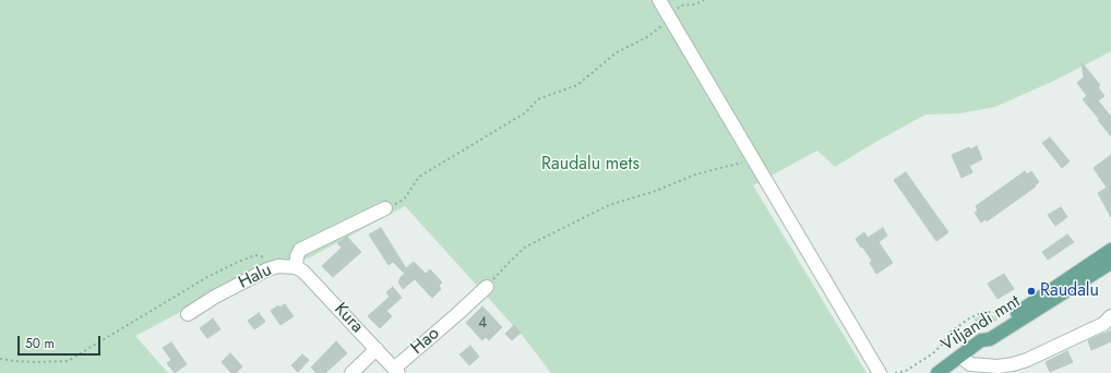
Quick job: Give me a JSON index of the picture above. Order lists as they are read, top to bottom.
{
  "streets": {
    "main road": ["Viljandi mnt"],
    "street": ["Halu", "Kura", "Hao"]
  },
  "crossings": [
    ["Halu", "Kura"],
    ["Kura", "Hao"]
  ],
  "parks": ["Raudalu mets"],
  "places": ["Raudalu"],
  "house_numbers": ["4"],
  "scale_bar": "50 m"
}
